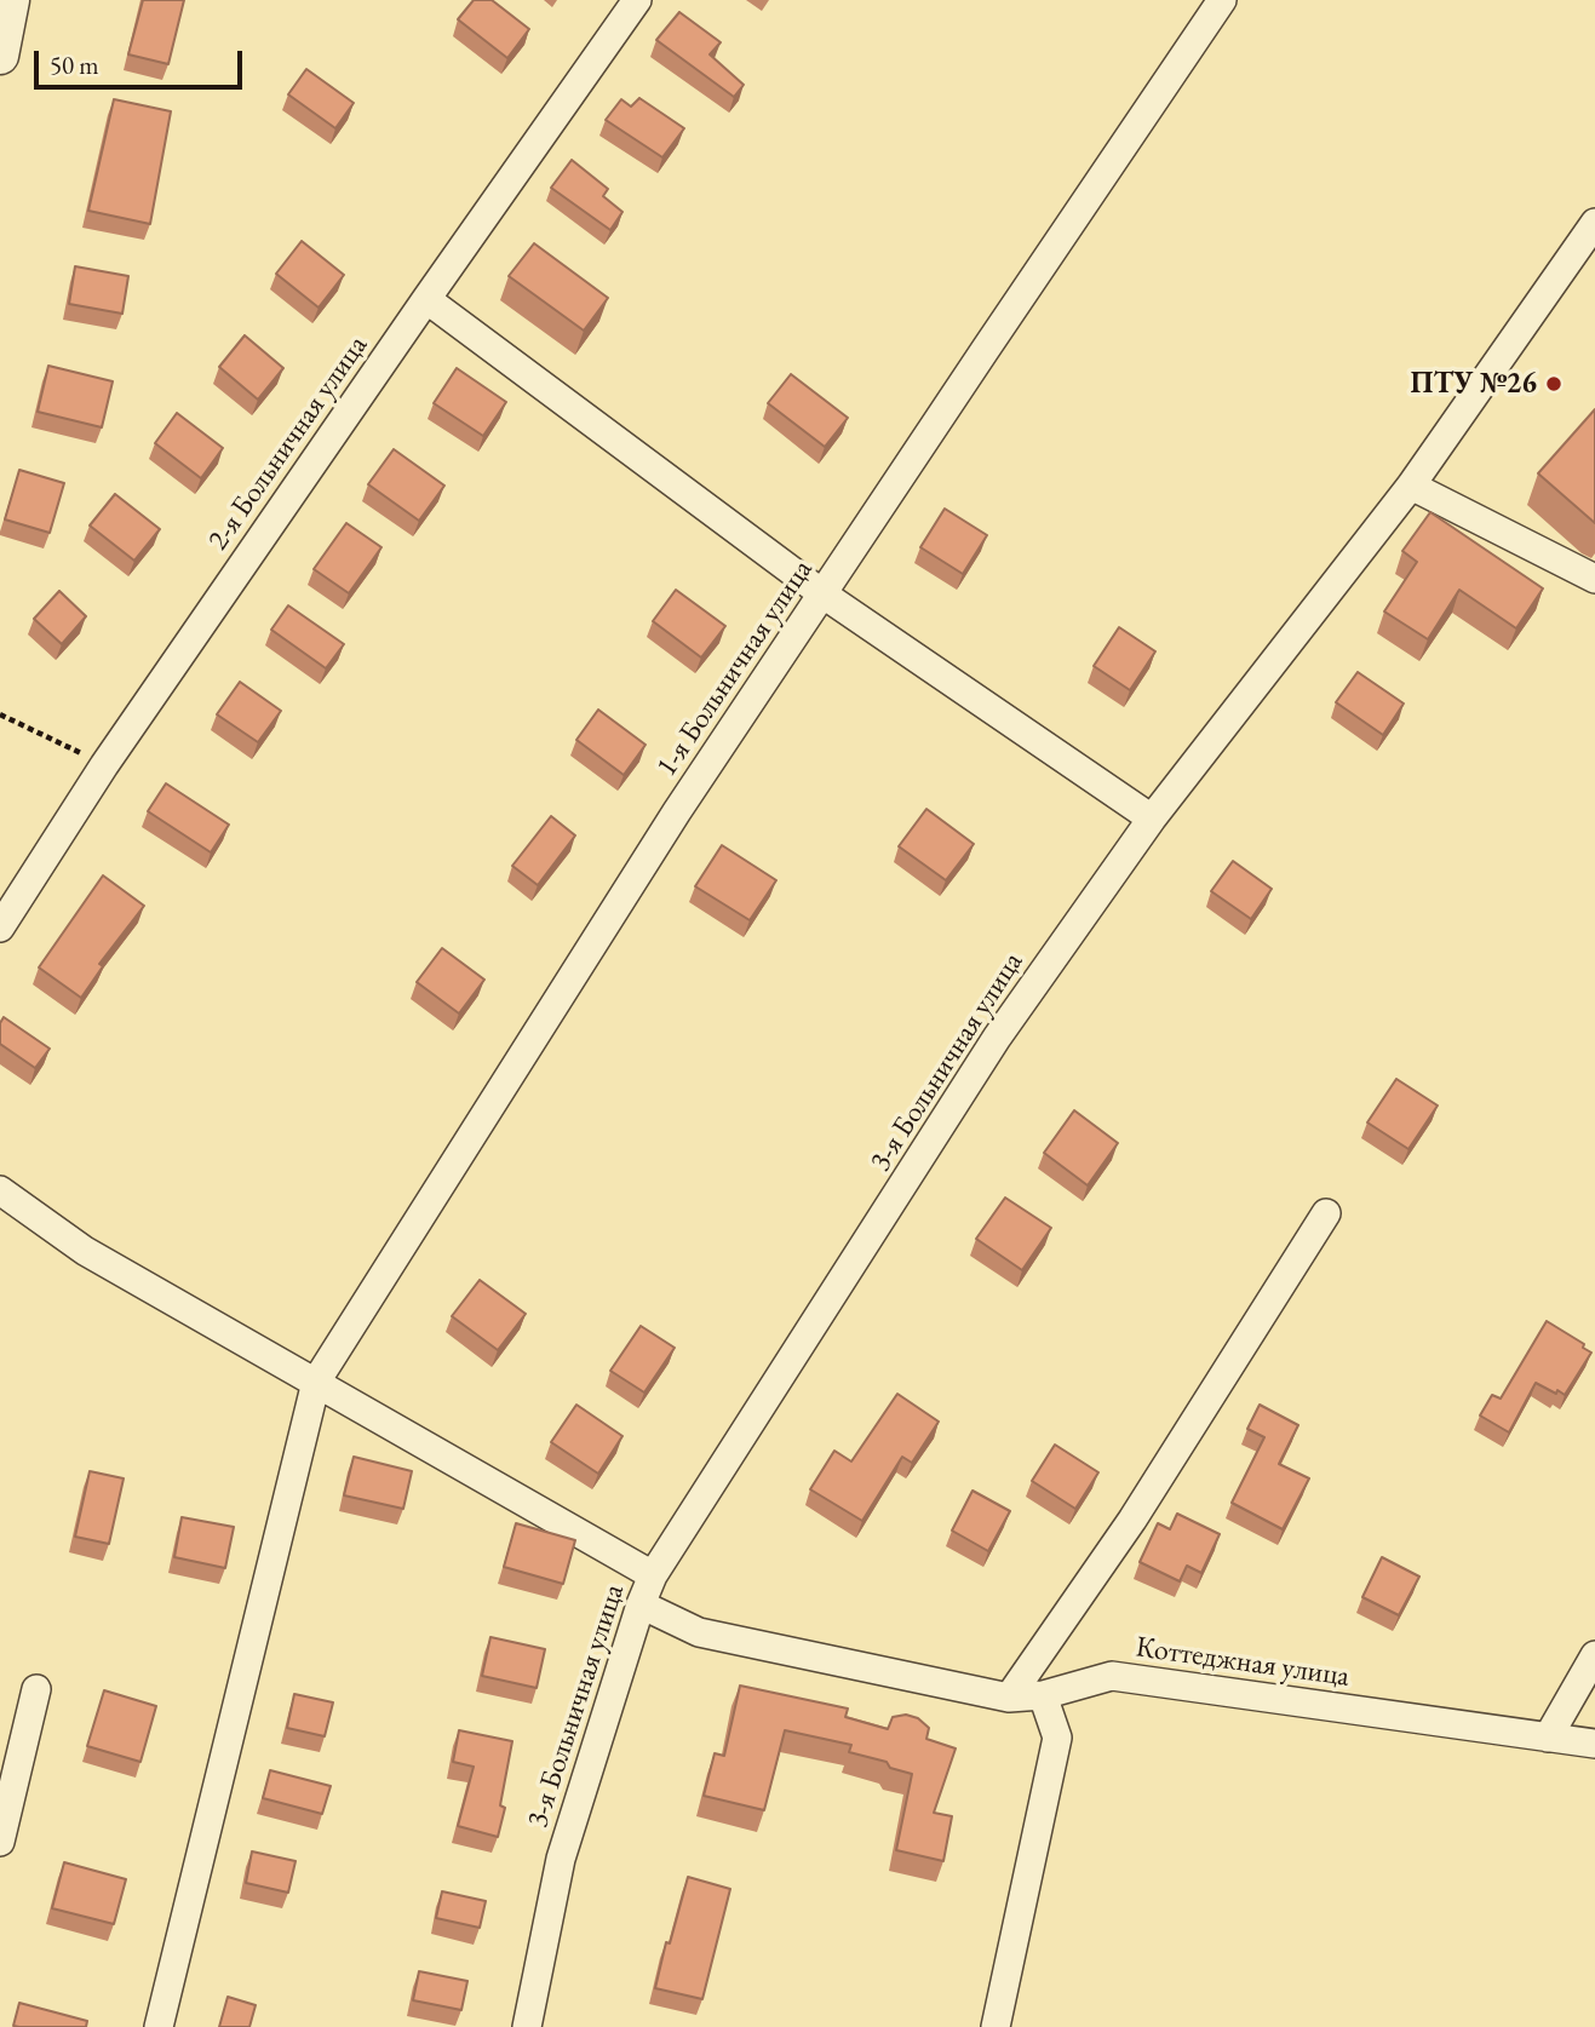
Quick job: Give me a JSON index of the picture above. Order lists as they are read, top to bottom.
{
  "streets": {
    "street": [
      "2-я Больничная улица",
      "1-я Больничная улица",
      "3-я Больничная улица",
      "Коттеджная улица"
    ]
  },
  "crossings": [
    ["3-я Больничная улица", "Коттеджная улица"]
  ],
  "places": ["ПТУ №26"],
  "scale_bar": "50 m"
}
